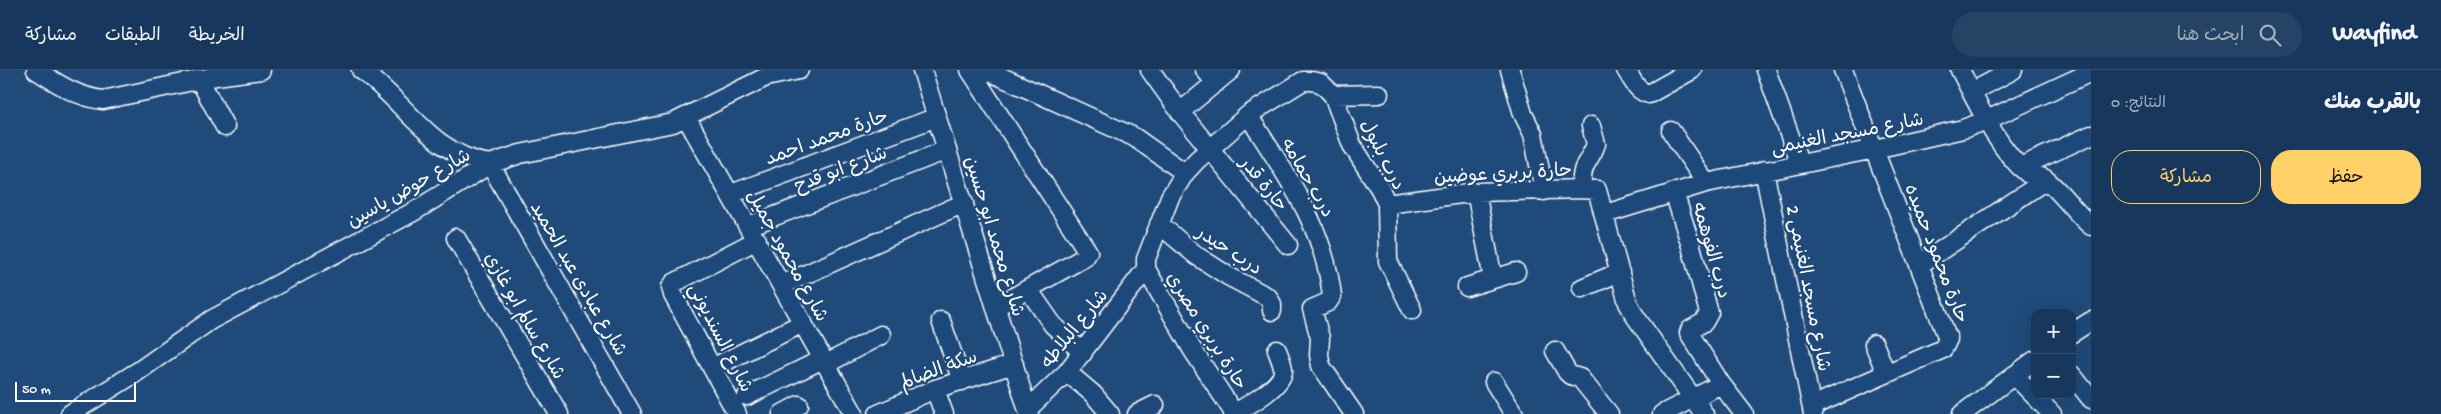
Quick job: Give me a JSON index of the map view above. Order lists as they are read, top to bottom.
{
  "streets": {
    "street": [
      "شارع مسجد الغنيمى",
      "حارة محمد احمد",
      "درب بلبول",
      "شارع ابو قدح",
      "حارة بربري عوضين",
      "درب حمامه",
      "حارة قدر",
      "شارع حوض ياسين",
      "شارع محمد ابو حسين",
      "درب حيدر",
      "درب الفوهمه",
      "حارة محمود حميده",
      "شارع محمود جميل",
      "شارع عبادى عبد الحميد",
      "شارع مسجد الغنيمى 2",
      "شارع سالم ابو غازي",
      "شارع البلاطه",
      "حارة بربري مصري",
      "شارع السنديوني",
      "سكة الضالم"
    ]
  },
  "crossings": [
    ["شارع مسجد الغنيمى", "حارة بربري عوضين"],
    ["شارع مسجد الغنيمى", "درب الفوهمه"],
    ["شارع مسجد الغنيمى", "حارة محمود حميده"],
    ["شارع مسجد الغنيمى", "شارع مسجد الغنيمى 2"],
    ["حارة محمد احمد", "شارع محمد ابو حسين"],
    ["حارة محمد احمد", "شارع محمود جميل"],
    ["درب بلبول", "حارة بربري عوضين"],
    ["شارع ابو قدح", "شارع محمد ابو حسين"],
    ["شارع ابو قدح", "شارع محمود جميل"],
    ["شارع ابو قدح", "شارع السنديوني"],
    ["شارع حوض ياسين", "شارع محمود جميل"],
    ["شارع حوض ياسين", "شارع عبادى عبد الحميد"],
    ["شارع محمد ابو حسين", "شارع البلاطه"],
    ["شارع محمد ابو حسين", "سكة الضالم"],
    ["حارة محمود حميده", "شارع مسجد الغنيمى 2"],
    ["شارع محمود جميل", "شارع السنديوني"],
    ["شارع البلاطه", "حارة بربري مصري"]
  ],
  "scale_bar": "50 m",
  "page": {
    "header": "Wayfind",
    "search": "ابحث هنا",
    "nav": ["الخريطة", "الطبقات", "مشاركة"],
    "heading": ["بالقرب منك", "النتائج: 0"],
    "buttons": ["حفظ", "مشاركة"],
    "map_buttons": ["+", "−"],
    "scale": "50 m"
  }
}
